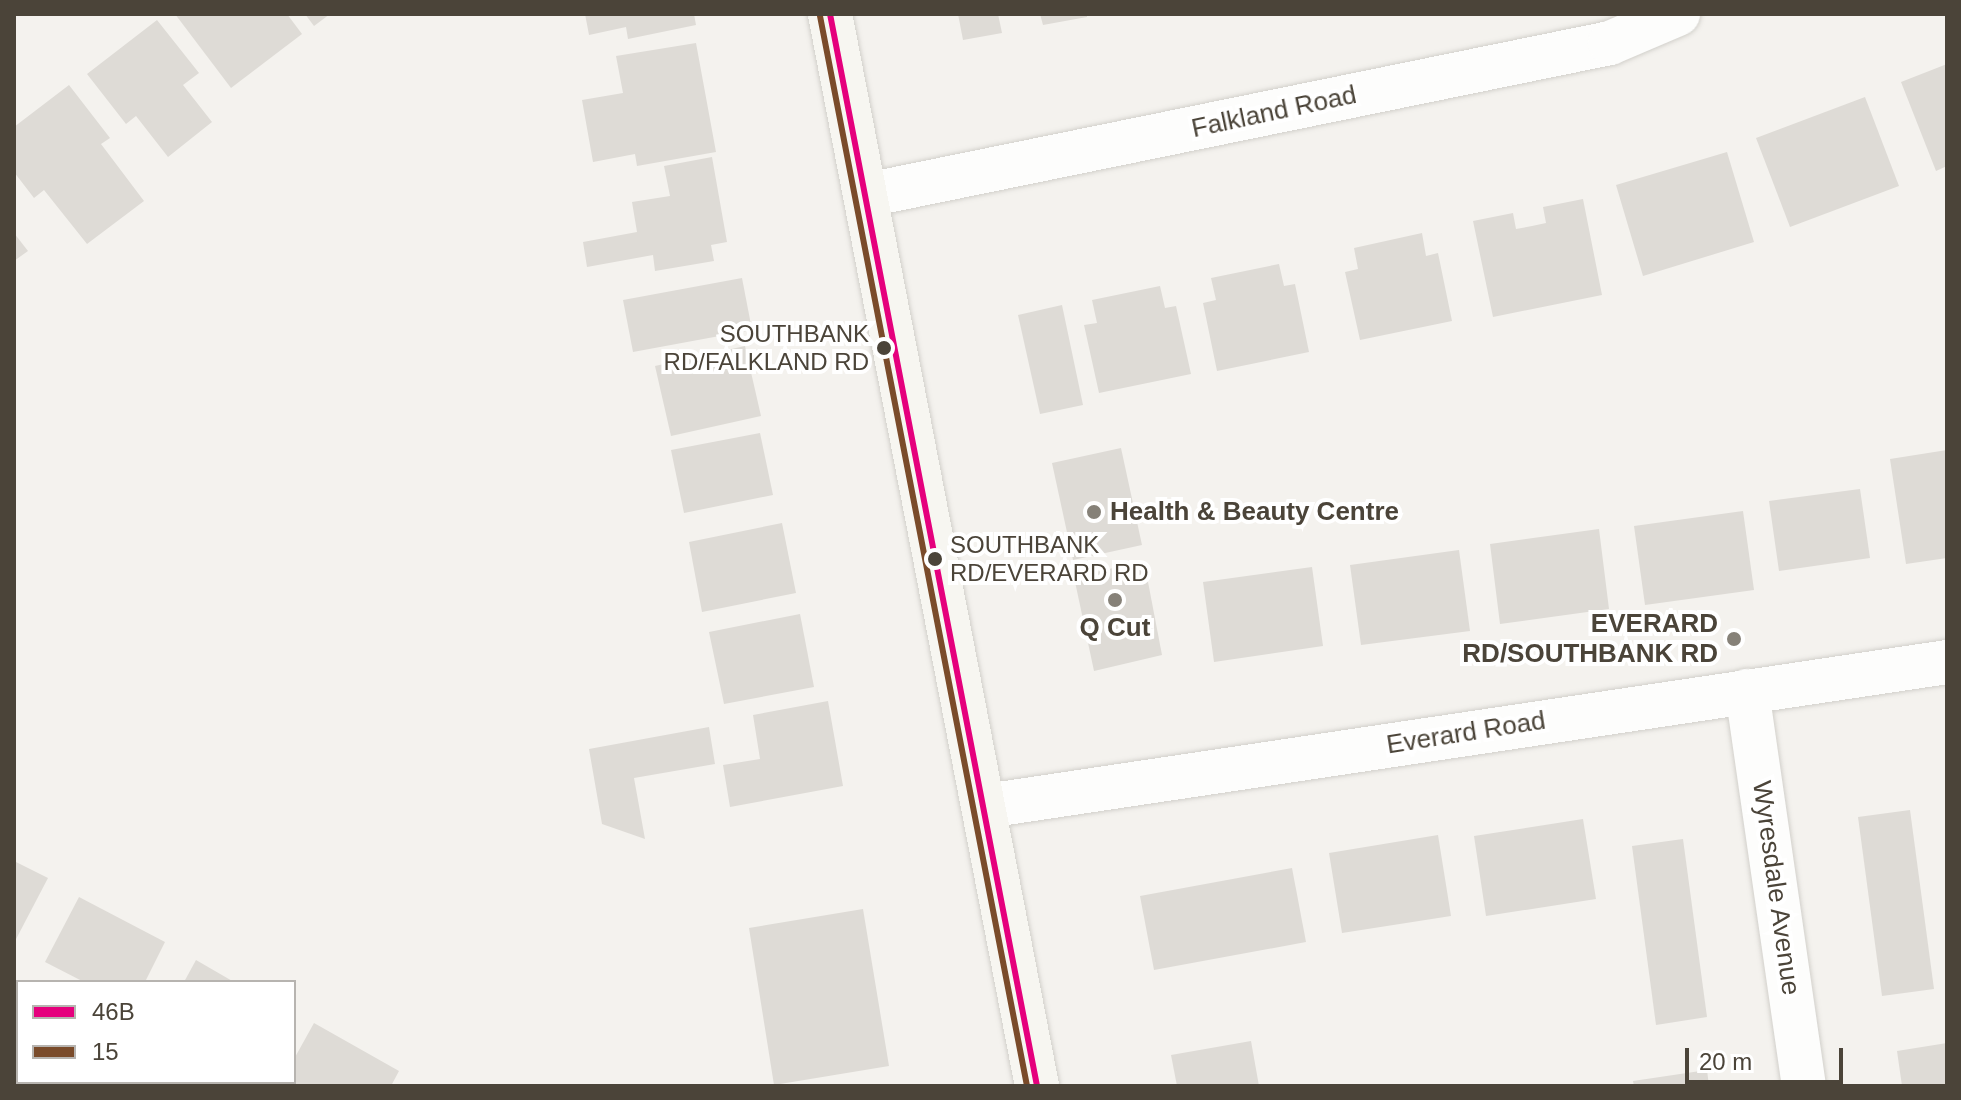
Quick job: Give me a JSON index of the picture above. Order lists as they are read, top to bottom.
{
  "streets": {
    "street": ["Falkland Road", "Everard Road", "Wyresdale Avenue"]
  },
  "crossings": [
    ["Everard Road", "Wyresdale Avenue"]
  ],
  "places": [
    "SOUTHBANK RD/FALKLAND RD",
    "Health & Beauty Centre",
    "SOUTHBANK RD/EVERARD RD",
    "Q Cut",
    "EVERARD RD/SOUTHBANK RD"
  ],
  "lines": ["transit line 46B", "transit line 15"],
  "legend": ["46B", "15"],
  "scale_bar": "20 m"
}
